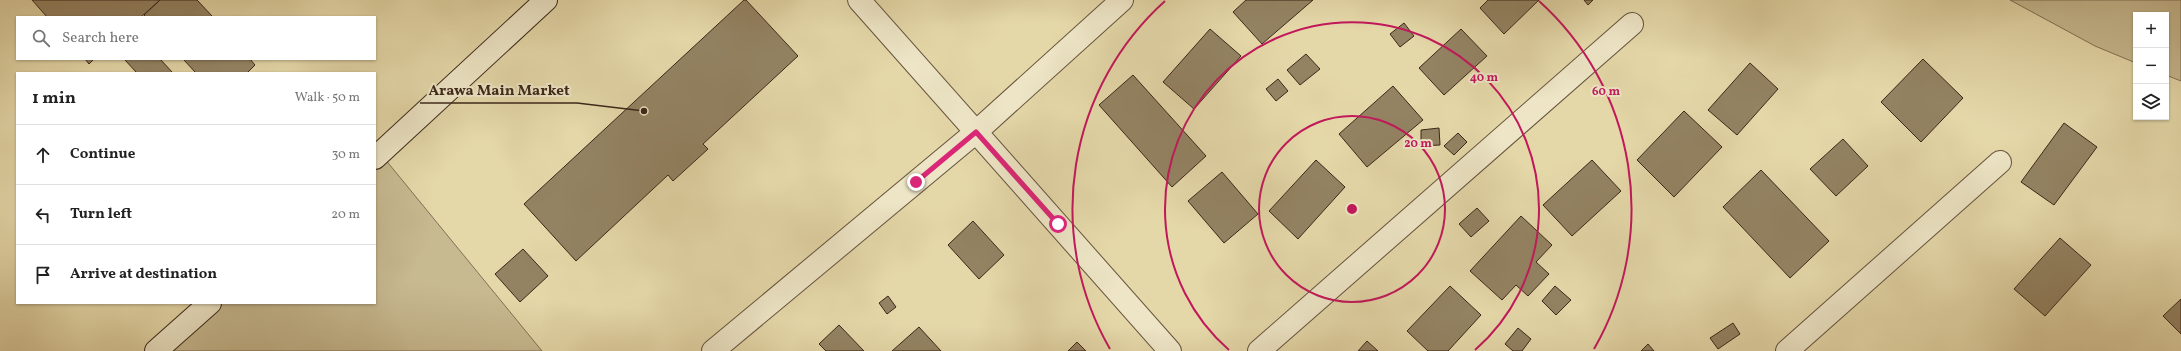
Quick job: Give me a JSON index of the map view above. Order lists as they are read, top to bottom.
{
  "places": ["Arawa Main Market"],
  "page": {
    "map_buttons": ["+", "−"],
    "search": "Search here",
    "heading": ["1 min", "Walk · 50 m"],
    "list": [
      ["Continue", "30 m"],
      ["Turn left", "20 m"],
      "Arrive at destination"
    ]
  },
  "rings": ["40 m", "60 m", "20 m"]
}
